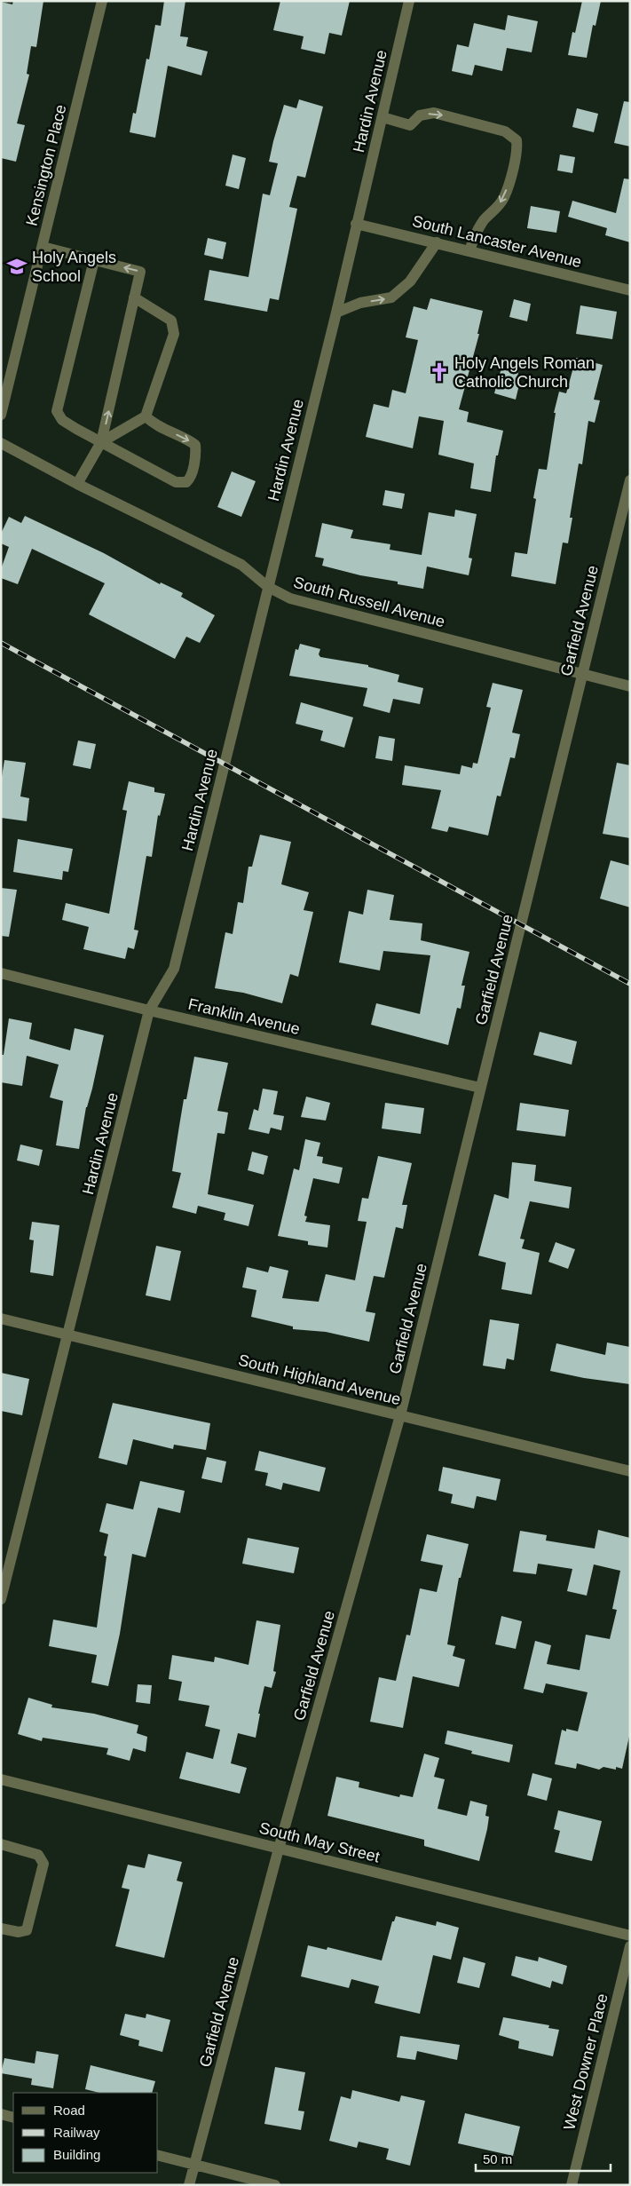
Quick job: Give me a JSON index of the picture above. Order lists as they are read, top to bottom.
{
  "streets": {
    "street": [
      "Hardin Avenue",
      "Kensington Place",
      "South Lancaster Avenue",
      "South Russell Avenue",
      "Garfield Avenue",
      "Franklin Avenue",
      "South Highland Avenue",
      "South May Street",
      "West Downer Place"
    ]
  },
  "crossings": [
    ["Hardin Avenue", "South Lancaster Avenue"],
    ["Hardin Avenue", "South Russell Avenue"],
    ["Hardin Avenue", "Franklin Avenue"],
    ["Hardin Avenue", "South Highland Avenue"],
    ["South Russell Avenue", "Garfield Avenue"],
    ["Garfield Avenue", "Franklin Avenue"],
    ["Garfield Avenue", "South Highland Avenue"],
    ["Garfield Avenue", "South May Street"]
  ],
  "places": {
    "school or university": ["Holy Angels School"],
    "church": ["Holy Angels Roman Catholic Church"]
  },
  "legend": ["Road", "Railway", "Building"],
  "scale_bar": "50 m"
}
